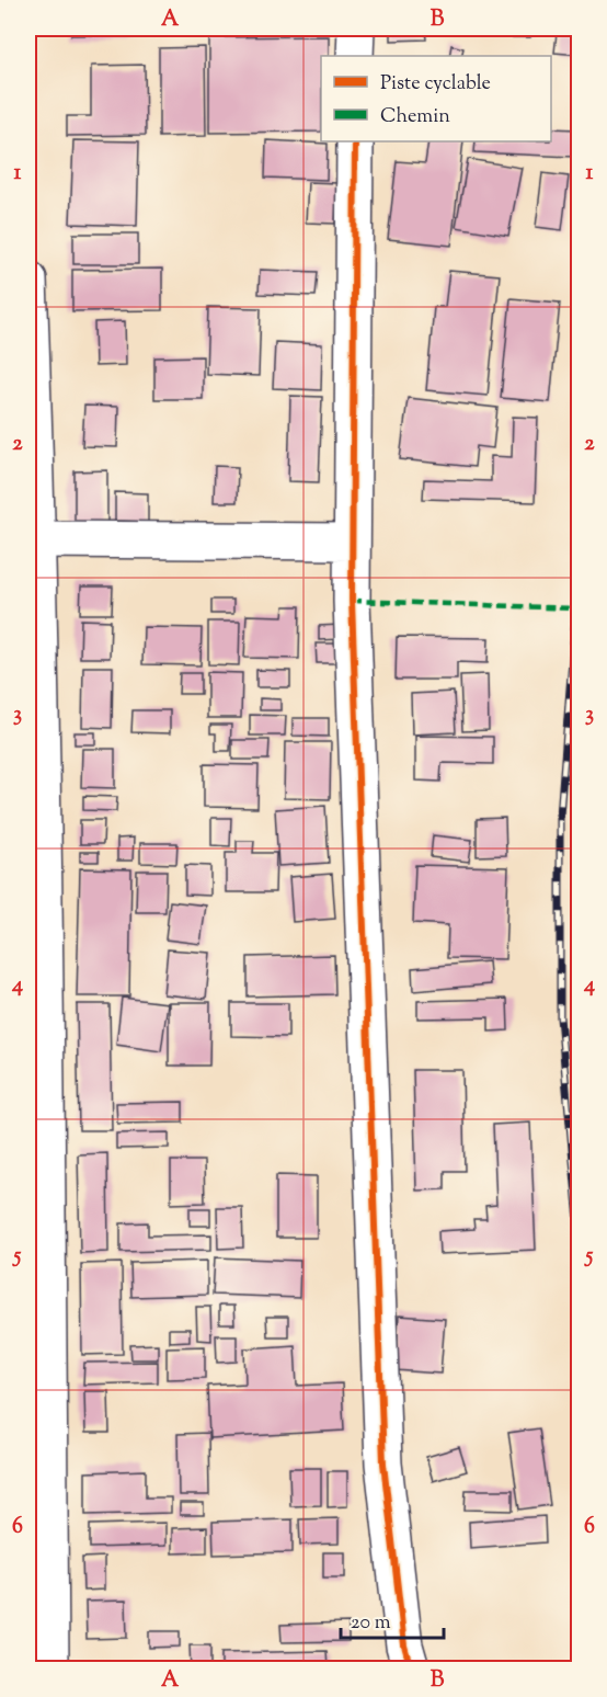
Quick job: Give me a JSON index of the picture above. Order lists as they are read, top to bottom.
{
  "legend": ["Piste cyclable", "Chemin"],
  "scale_bar": "20 m",
  "grid": {
    "columns": ["A", "B"],
    "rows": [
      "1",
      "2",
      "3",
      "4",
      "5",
      "6"
    ]
  }
}
